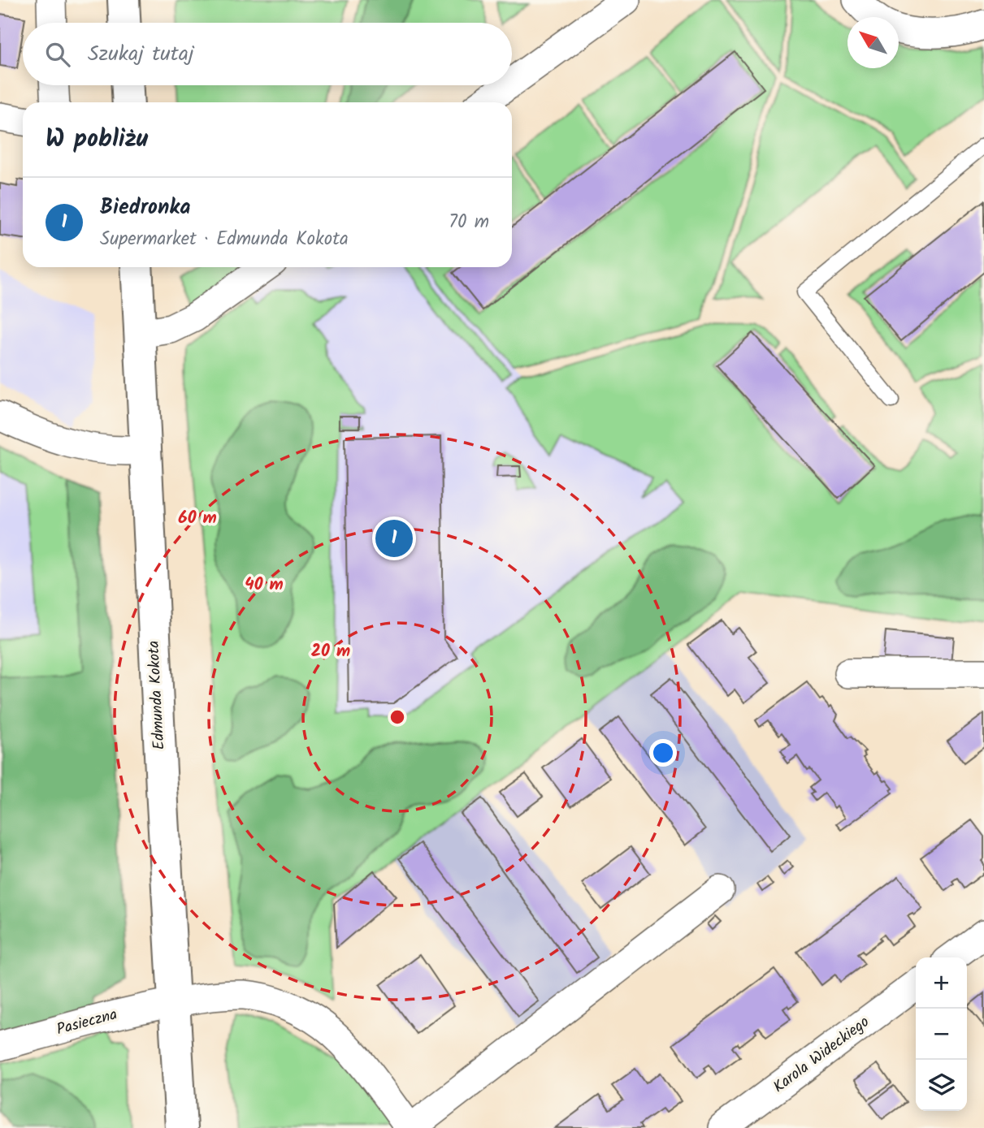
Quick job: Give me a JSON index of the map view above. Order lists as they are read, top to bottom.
{
  "streets": {
    "street": ["Edmunda Kokota", "Pasieczna", "Karola Wideckiego"]
  },
  "crossings": [
    ["Edmunda Kokota", "Pasieczna"]
  ],
  "north": "top left",
  "page": {
    "search": "Szukaj tutaj",
    "heading": "W pobliżu",
    "list": [
      {
        "mark": "1",
        "name": "Biedronka",
        "note": "Supermarket · Edmunda Kokota",
        "value": "70 m"
      }
    ],
    "pins": "1",
    "map_buttons": ["+", "−"]
  },
  "rings": ["60 m", "40 m", "20 m"]
}
